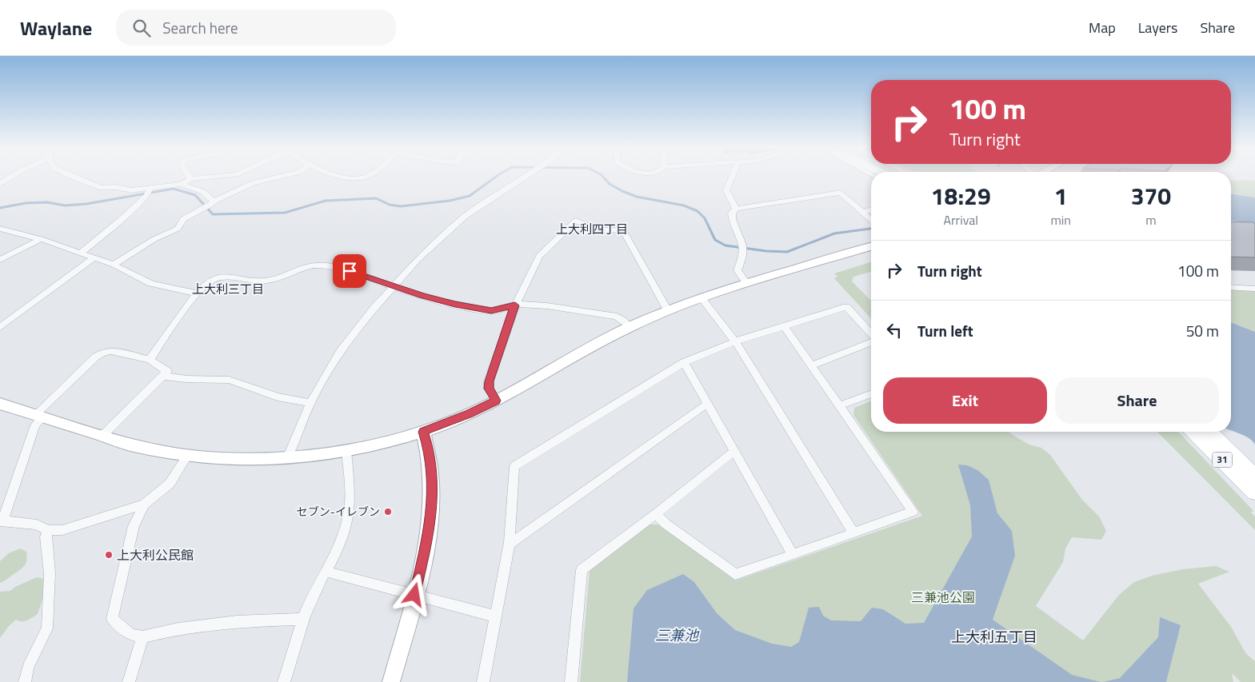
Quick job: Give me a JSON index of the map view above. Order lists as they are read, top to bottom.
{
  "streets": {
    "main road": ["31"]
  },
  "districts": ["上大利四丁目", "上大利三丁目", "上大利五丁目"],
  "water": ["三兼池"],
  "parks": ["三兼池公園"],
  "places": ["セブン-イレブン", "上大利公民館"],
  "page": {
    "header": "Waylane",
    "search": "Search here",
    "nav": ["Map", "Layers", "Share"],
    "turn": ["100 m", "Turn right"],
    "eta": [
      "18:29",
      "Arrival",
      "1",
      "min",
      "370",
      "m"
    ],
    "list": [
      {
        "name": "Turn right",
        "value": "100 m"
      },
      {
        "name": "Turn left",
        "value": "50 m"
      }
    ],
    "buttons": ["Exit", "Share"]
  }
}
